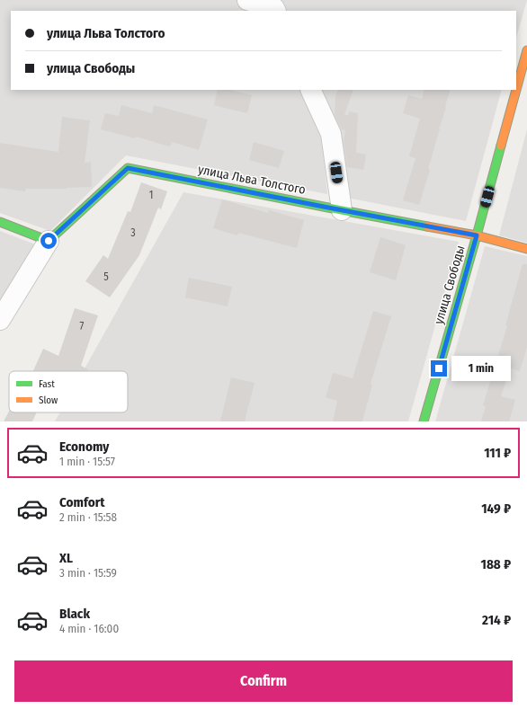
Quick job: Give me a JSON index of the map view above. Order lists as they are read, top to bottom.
{
  "streets": {
    "street": ["улица Льва Толстого", "улица Свободы"]
  },
  "crossings": [
    ["улица Льва Толстого", "улица Свободы"]
  ],
  "house_numbers": [
    "1",
    "3",
    "5",
    "7"
  ],
  "legend": ["Fast", "Slow"],
  "page": {
    "banner": ["улица Льва Толстого", "улица Свободы"],
    "bubble": "1 min",
    "list": [
      {
        "name": "Economy",
        "note": "1 min · 15:57",
        "value": "111 ₽"
      },
      {
        "name": "Comfort",
        "note": "2 min · 15:58",
        "value": "149 ₽"
      },
      {
        "name": "XL",
        "note": "3 min · 15:59",
        "value": "188 ₽"
      },
      {
        "name": "Black",
        "note": "4 min · 16:00",
        "value": "214 ₽"
      }
    ],
    "buttons": "Confirm"
  }
}
